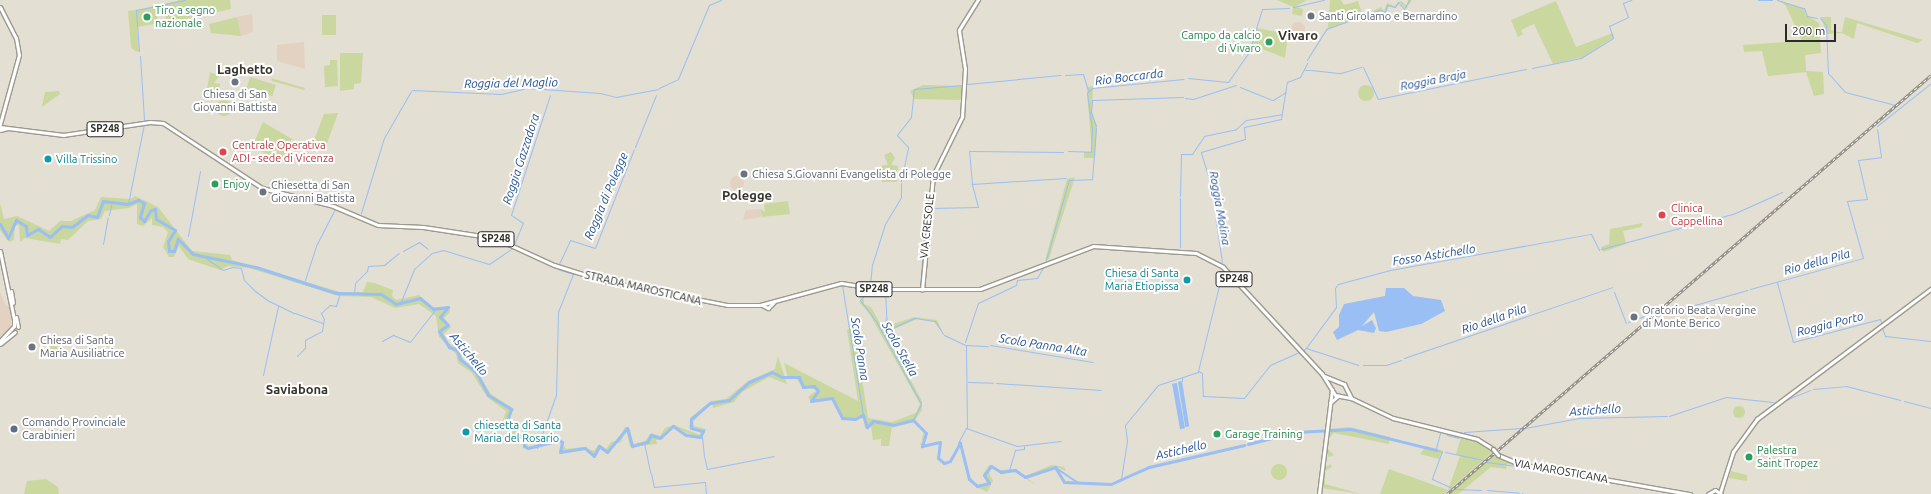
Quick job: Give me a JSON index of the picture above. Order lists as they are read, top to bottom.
{
  "streets": {
    "main road": [
      "SP248",
      "VIA CRESOLE",
      "STRADA MAROSTICANA",
      "VIA MAROSTICANA"
    ]
  },
  "crossings": [
    ["SP248", "VIA CRESOLE"],
    ["SP248", "STRADA MAROSTICANA"],
    ["SP248", "VIA MAROSTICANA"],
    ["VIA CRESOLE", "STRADA MAROSTICANA"]
  ],
  "districts": [
    "Vivaro",
    "Laghetto",
    "Polegge",
    "Saviabona"
  ],
  "water": [
    "Rio Boccarda",
    "Roggia Braja",
    "Roggia del Maglio",
    "Roggia Gazzadora",
    "Roggia di Polegge",
    "Roggia Molina",
    "Fosso Astichello",
    "Rio della Pila",
    "Roggia Porto",
    "Scolo Panna Alta",
    "Scolo Panna",
    "Scolo Stella",
    "Astichello"
  ],
  "places": [
    "Santi Girolamo e Bernardino",
    "Tiro a segno nazionale",
    "Campo da calcio di Vivaro",
    "Chiesa di San Giovanni Battista",
    "Centrale Operativa ADI - sede di Vicenza",
    "Villa Trissino",
    "Chiesa S.Giovanni Evangelista di Polegge",
    "Enjoy",
    "Chiesetta di San Giovanni Battista",
    "Clinica Cappellina",
    "Chiesa di Santa Maria Etiopissa",
    "Oratorio Beata Vergine di Monte Berico",
    "Chiesa di Santa Maria Ausiliatrice",
    "Comando Provinciale Carabinieri",
    "chiesetta di Santa Maria del Rosario",
    "Garage Training",
    "Palestra Saint Tropez"
  ],
  "scale_bar": "200 m"
}
